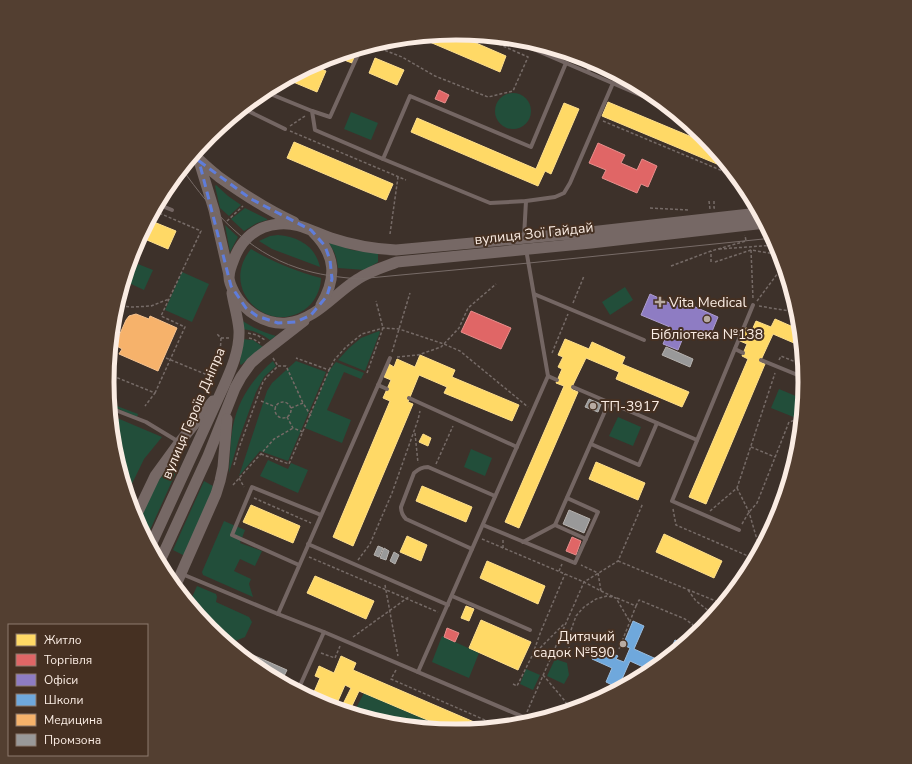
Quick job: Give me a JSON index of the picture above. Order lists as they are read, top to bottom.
{
  "streets": {
    "main road": ["вулиця Зої Гайдай", "вулиця Героїв Дніпра"]
  },
  "crossings": [
    ["вулиця Зої Гайдай", "вулиця Героїв Дніпра"]
  ],
  "places": {
    "health": ["Vita Medical"],
    "other": ["Бібліотека №138", "ТП-3917", "Дитячий садок №590"]
  },
  "legend": [
    "Житло",
    "Торгівля",
    "Офіси",
    "Школи",
    "Медицина",
    "Промзона"
  ]
}
